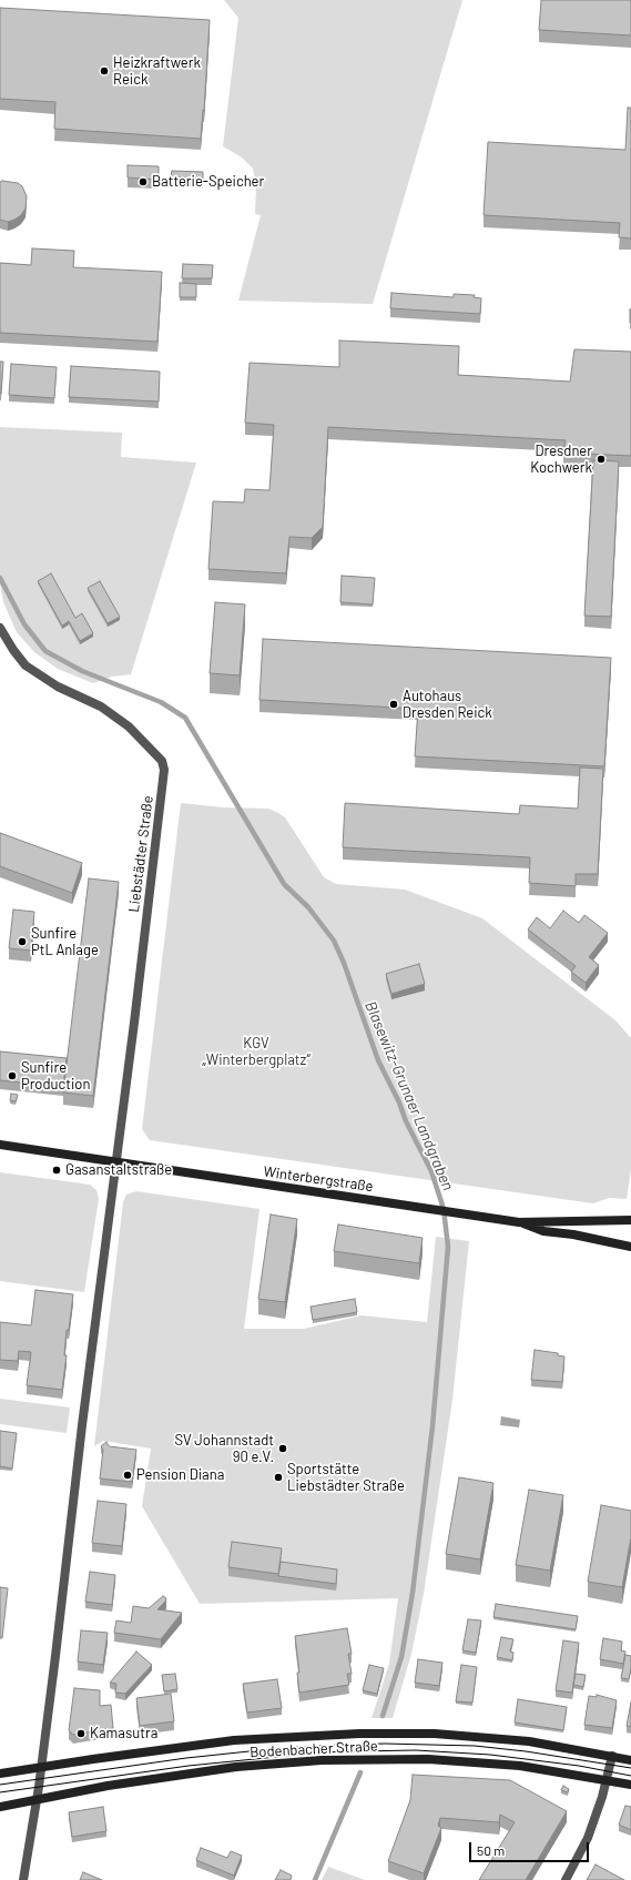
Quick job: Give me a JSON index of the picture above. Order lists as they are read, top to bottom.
{
  "streets": {
    "street": ["Liebstädter Straße", "Winterbergstraße", "Bodenbacher Straße"]
  },
  "crossings": [
    ["Liebstädter Straße", "Winterbergstraße"],
    ["Liebstädter Straße", "Bodenbacher Straße"]
  ],
  "water": ["Blasewitz‐Grunaer Landgraben"],
  "parks": ["KGV „Winterbergplatz“"],
  "places": [
    "Heizkraftwerk Reick",
    "Batterie-Speicher",
    "Dresdner Kochwerk",
    "Autohaus Dresden Reick",
    "Sunfire PtL Anlage",
    "Sunfire Production",
    "Gasanstaltstraße",
    "SV Johannstadt 90 e.V.",
    "Pension Diana",
    "Sportstätte Liebstädter Straße",
    "Kamasutra"
  ],
  "scale_bar": "50 m"
}
